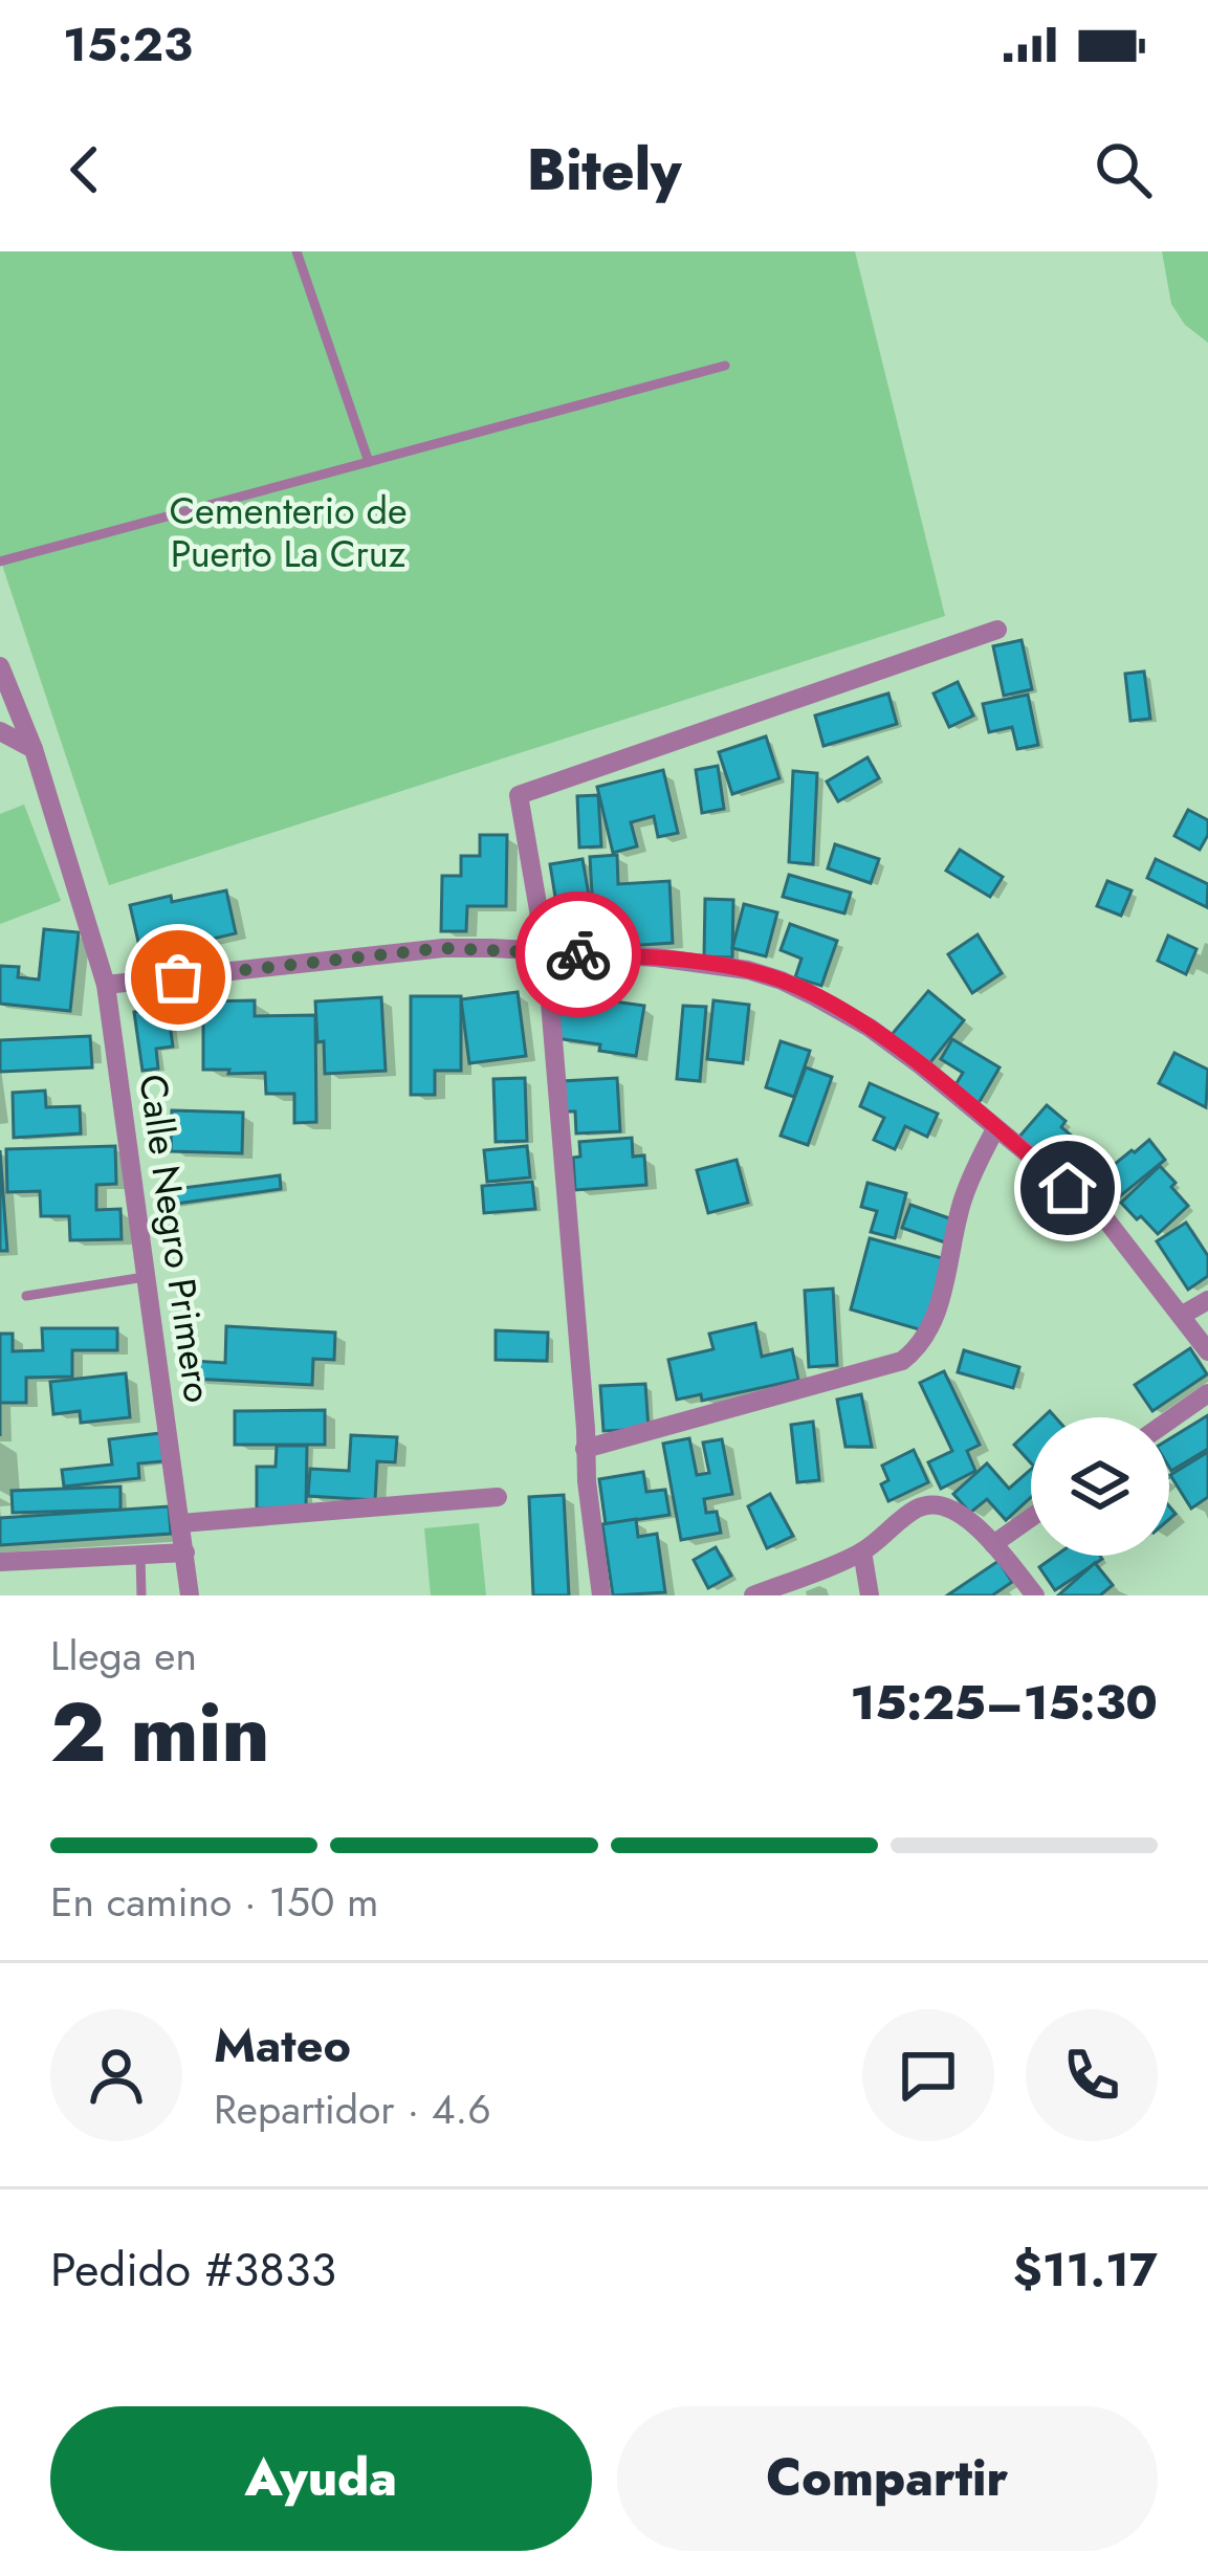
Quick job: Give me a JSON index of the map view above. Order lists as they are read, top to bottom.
{
  "streets": {
    "street": ["Calle Negro Primero"]
  },
  "parks": ["Cementerio de Puerto La Cruz"],
  "page": {
    "status": "15:23",
    "header": "Bitely",
    "heading": ["2 min", "Llega en", "15:25–15:30"],
    "panel": [
      "Mateo",
      "Repartidor · 4.6",
      "Pedido #3833",
      "$11.17"
    ],
    "bar": "En camino · 150 m",
    "buttons": ["Ayuda", "Compartir"]
  }
}
